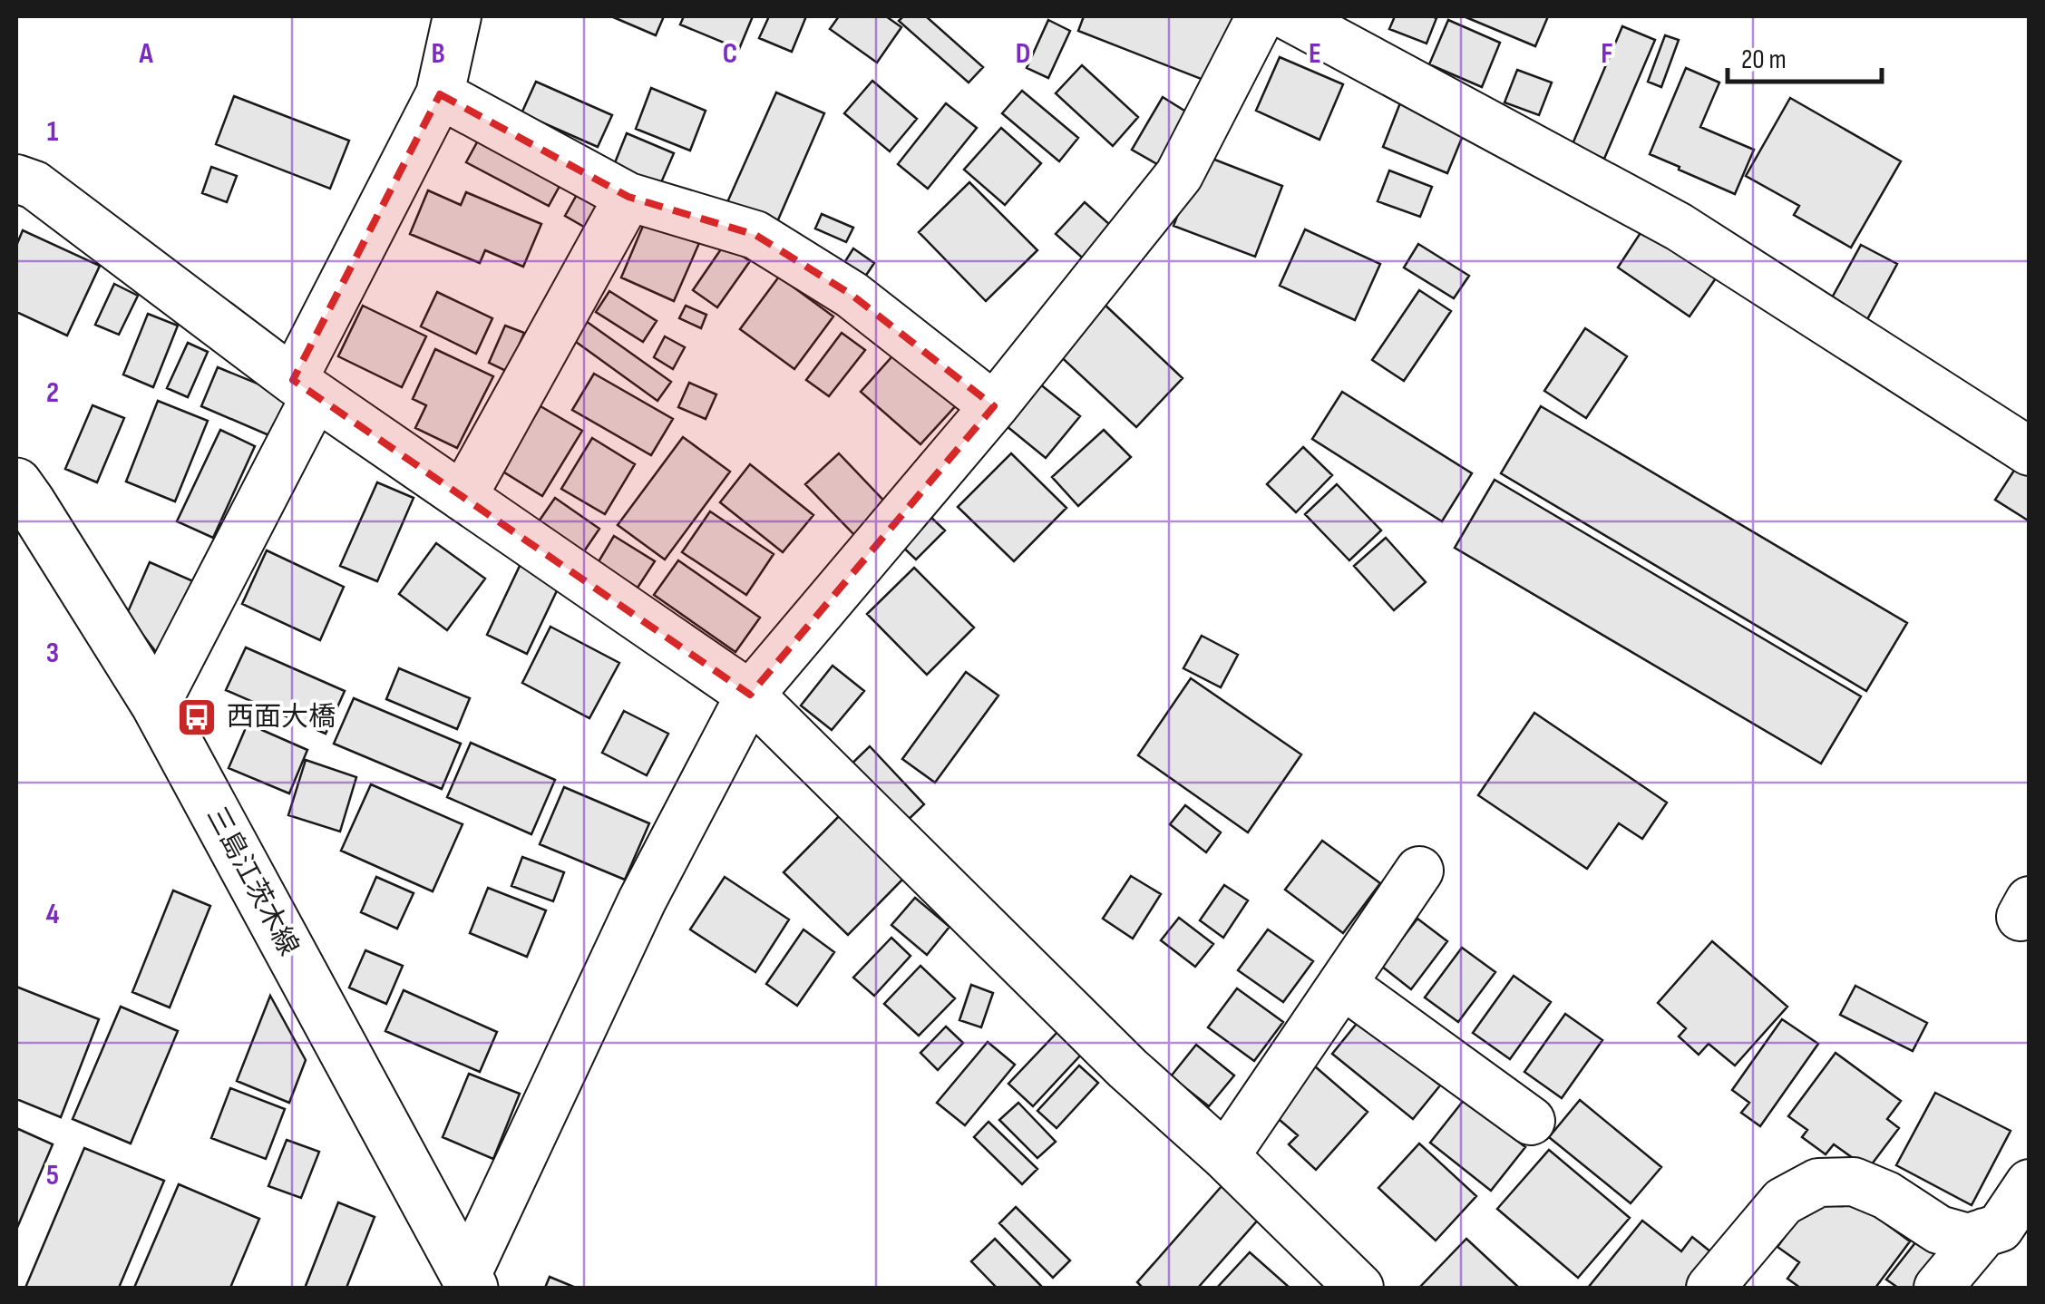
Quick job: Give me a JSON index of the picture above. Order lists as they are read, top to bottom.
{
  "streets": {
    "main road": ["三島江茨木線"]
  },
  "places": {
    "bus stop": ["西面大橋"]
  },
  "scale_bar": "20 m",
  "grid": {
    "columns": [
      "A",
      "B",
      "C",
      "D",
      "E",
      "F"
    ],
    "rows": [
      "1",
      "2",
      "3",
      "4",
      "5"
    ]
  }
}
